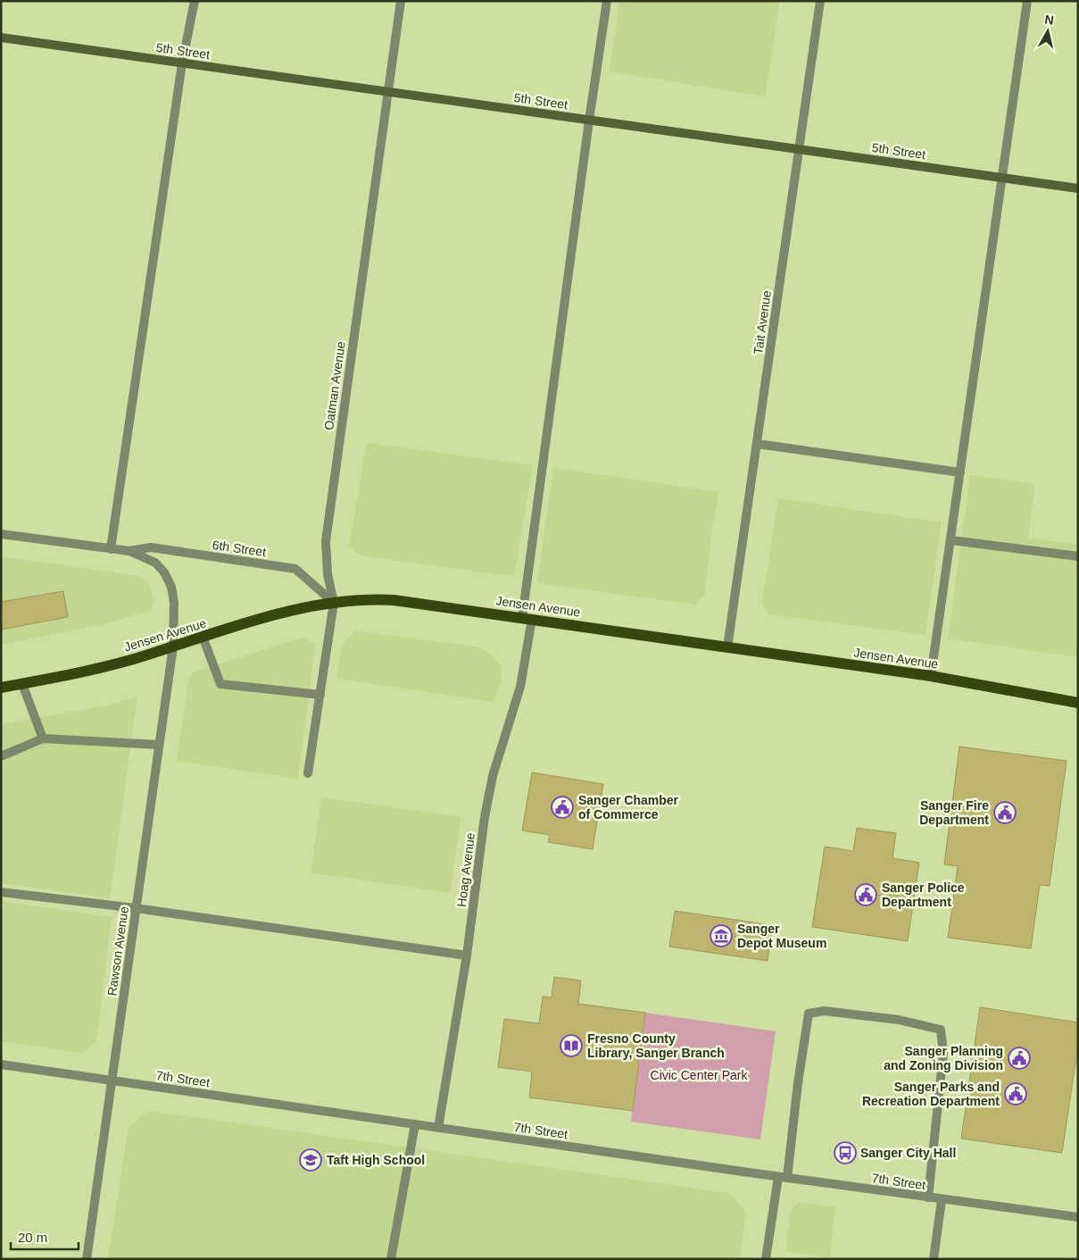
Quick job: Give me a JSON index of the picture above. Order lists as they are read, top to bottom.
{
  "streets": {
    "main road": ["Jensen Avenue"],
    "street": [
      "5th Street",
      "Tait Avenue",
      "Oatman Avenue",
      "6th Street",
      "Hoag Avenue",
      "Rawson Avenue",
      "7th Street"
    ]
  },
  "crossings": [
    ["5th Street", "Tait Avenue"],
    ["5th Street", "Oatman Avenue"],
    ["5th Street", "Hoag Avenue"],
    ["Tait Avenue", "Jensen Avenue"],
    ["Oatman Avenue", "6th Street"],
    ["Oatman Avenue", "Jensen Avenue"],
    ["6th Street", "Jensen Avenue"],
    ["6th Street", "Rawson Avenue"],
    ["Jensen Avenue", "Hoag Avenue"],
    ["Jensen Avenue", "Rawson Avenue"],
    ["Hoag Avenue", "7th Street"],
    ["Rawson Avenue", "7th Street"]
  ],
  "parks": ["Civic Center Park"],
  "places": {
    "public building": [
      "Sanger Chamber of Commerce",
      "Sanger Fire Department",
      "Sanger Police Department",
      "Sanger Planning and Zoning Division",
      "Sanger Parks and Recreation Department"
    ],
    "museum": ["Sanger Depot Museum"],
    "library": ["Fresno County Library, Sanger Branch"],
    "bus stop": ["Sanger City Hall"],
    "school or university": ["Taft High School"]
  },
  "scale_bar": "20 m",
  "north": "top"
}
